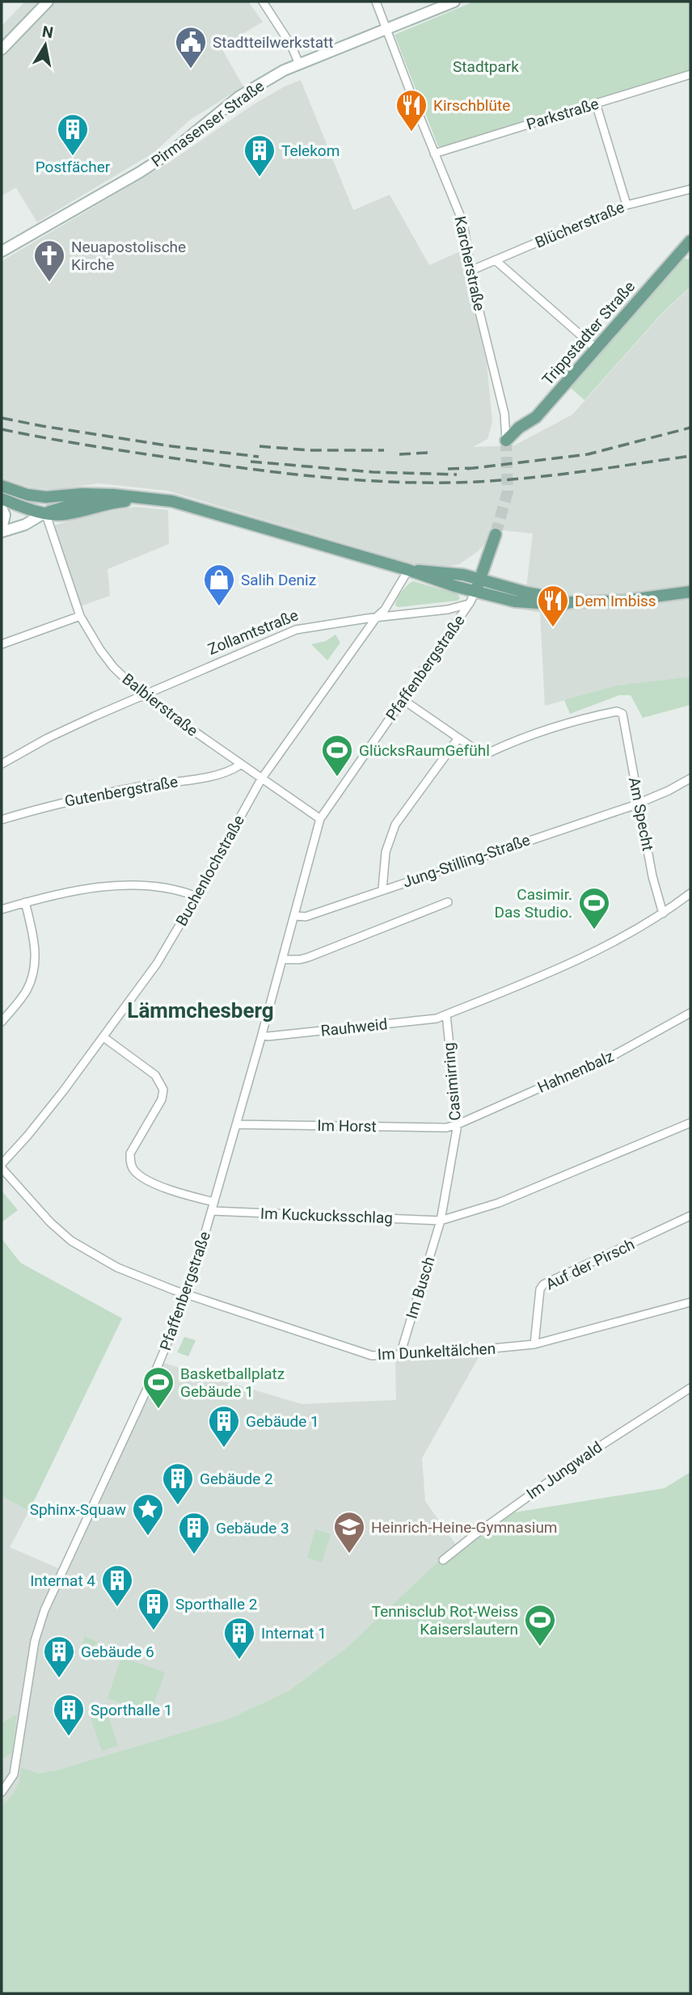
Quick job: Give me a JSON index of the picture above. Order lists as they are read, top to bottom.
{
  "streets": {
    "main road": ["Trippstadter Straße"],
    "street": [
      "Parkstraße",
      "Pirmasenser Straße",
      "Blücherstraße",
      "Karcherstraße",
      "Zollamtstraße",
      "Pfaffenbergstraße",
      "Balbierstraße",
      "Gutenbergstraße",
      "Am Specht",
      "Jung-Stilling-Straße",
      "Buchenlochstraße",
      "Rauhweid",
      "Hahnenbalz",
      "Casimirring",
      "Im Horst",
      "Im Kuckucksschlag",
      "Auf der Pirsch",
      "Im Busch",
      "Im Dunkeltälchen",
      "Im Jungwald"
    ]
  },
  "crossings": [
    ["Parkstraße", "Karcherstraße"],
    ["Pirmasenser Straße", "Karcherstraße"],
    ["Blücherstraße", "Karcherstraße"],
    ["Karcherstraße", "Trippstadter Straße"],
    ["Zollamtstraße", "Pfaffenbergstraße"],
    ["Zollamtstraße", "Balbierstraße"],
    ["Zollamtstraße", "Buchenlochstraße"],
    ["Pfaffenbergstraße", "Balbierstraße"],
    ["Pfaffenbergstraße", "Jung-Stilling-Straße"],
    ["Pfaffenbergstraße", "Rauhweid"],
    ["Pfaffenbergstraße", "Im Horst"],
    ["Pfaffenbergstraße", "Im Kuckucksschlag"],
    ["Pfaffenbergstraße", "Im Dunkeltälchen"],
    ["Balbierstraße", "Gutenbergstraße"],
    ["Balbierstraße", "Buchenlochstraße"],
    ["Am Specht", "Jung-Stilling-Straße"],
    ["Buchenlochstraße", "Im Dunkeltälchen"],
    ["Rauhweid", "Casimirring"],
    ["Hahnenbalz", "Casimirring"],
    ["Hahnenbalz", "Im Horst"],
    ["Casimirring", "Im Horst"],
    ["Casimirring", "Im Kuckucksschlag"],
    ["Casimirring", "Im Busch"],
    ["Im Kuckucksschlag", "Im Busch"],
    ["Auf der Pirsch", "Im Dunkeltälchen"],
    ["Im Busch", "Im Dunkeltälchen"]
  ],
  "districts": ["Lämmchesberg"],
  "parks": ["Stadtpark"],
  "places": {
    "public building": ["Stadtteilwerkstatt"],
    "restaurant": ["Kirschblüte", "Dem Imbiss"],
    "building": [
      "Postfächer",
      "Telekom",
      "Gebäude 1",
      "Gebäude 2",
      "Gebäude 3",
      "Internat 4",
      "Sporthalle 2",
      "Internat 1",
      "Gebäude 6",
      "Sporthalle 1"
    ],
    "church": ["Neuapostolische Kirche"],
    "shop": ["Salih Deniz"],
    "sports": [
      "GlücksRaumGefühl",
      "Casimir. Das Studio.",
      "Basketballplatz Gebäude 1",
      "Tennisclub Rot-Weiss Kaiserslautern"
    ],
    "place": ["Sphinx-Squaw"],
    "school or university": ["Heinrich-Heine-Gymnasium"]
  },
  "north": "top"
}
